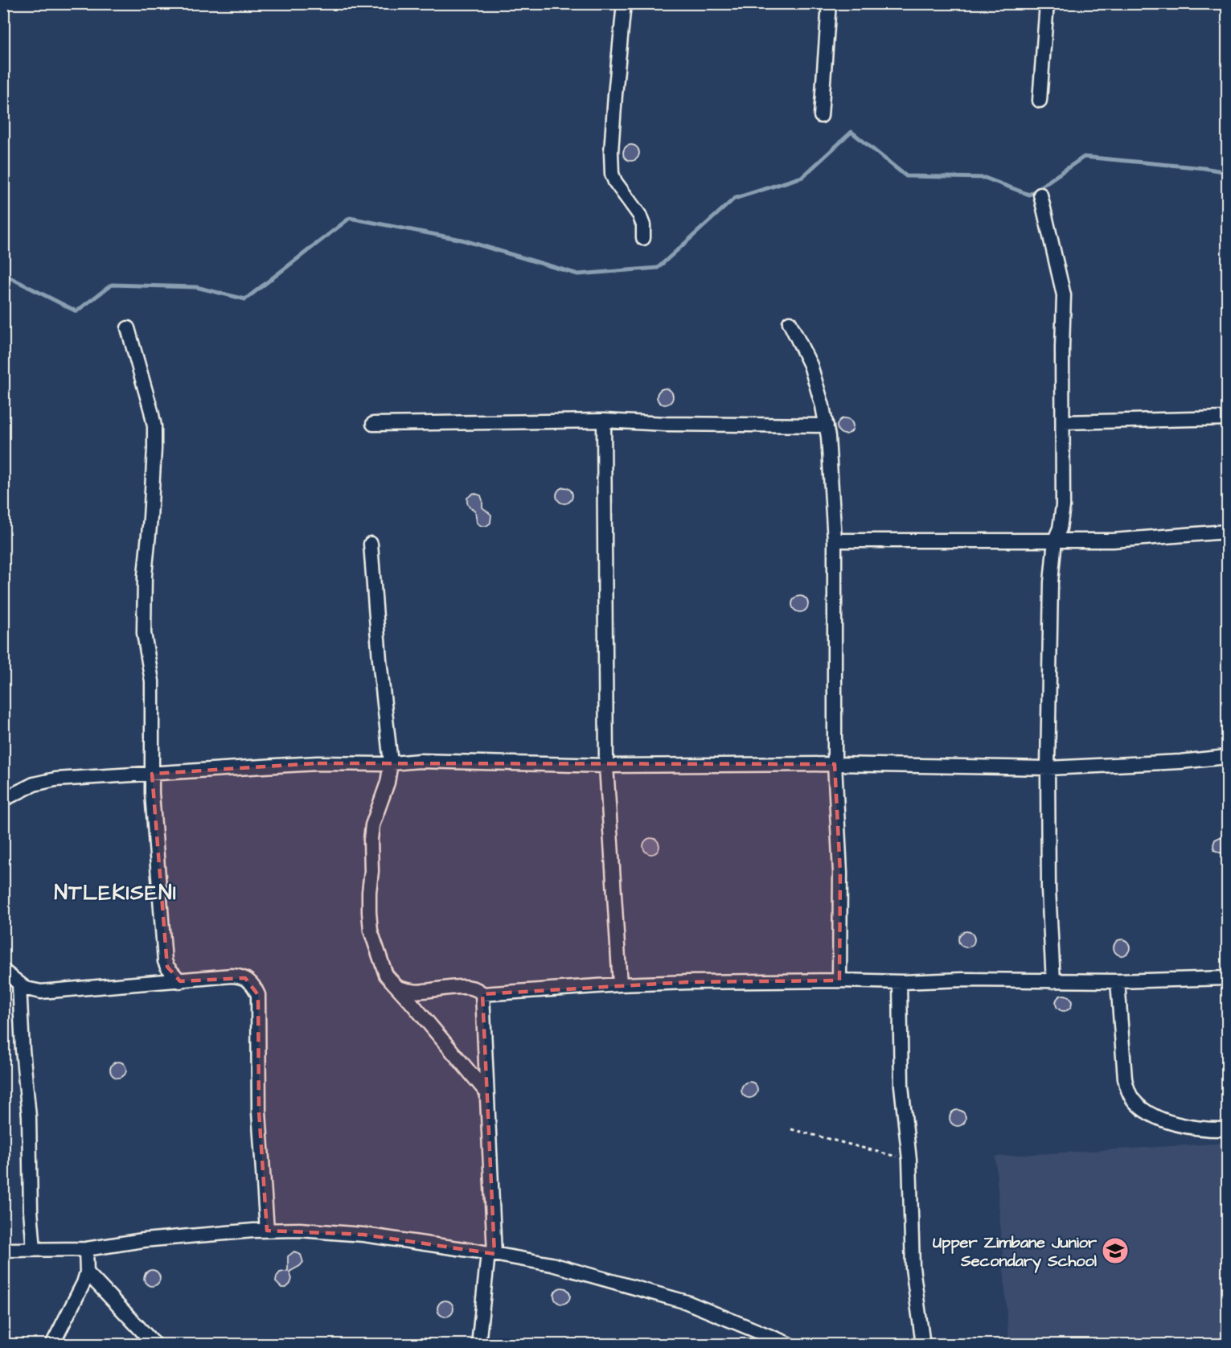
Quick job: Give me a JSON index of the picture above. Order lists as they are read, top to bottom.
{
  "districts": ["NTLEKISENI"],
  "places": {
    "school or university": ["Upper Zimbane Junior Secondary School"]
  }
}
